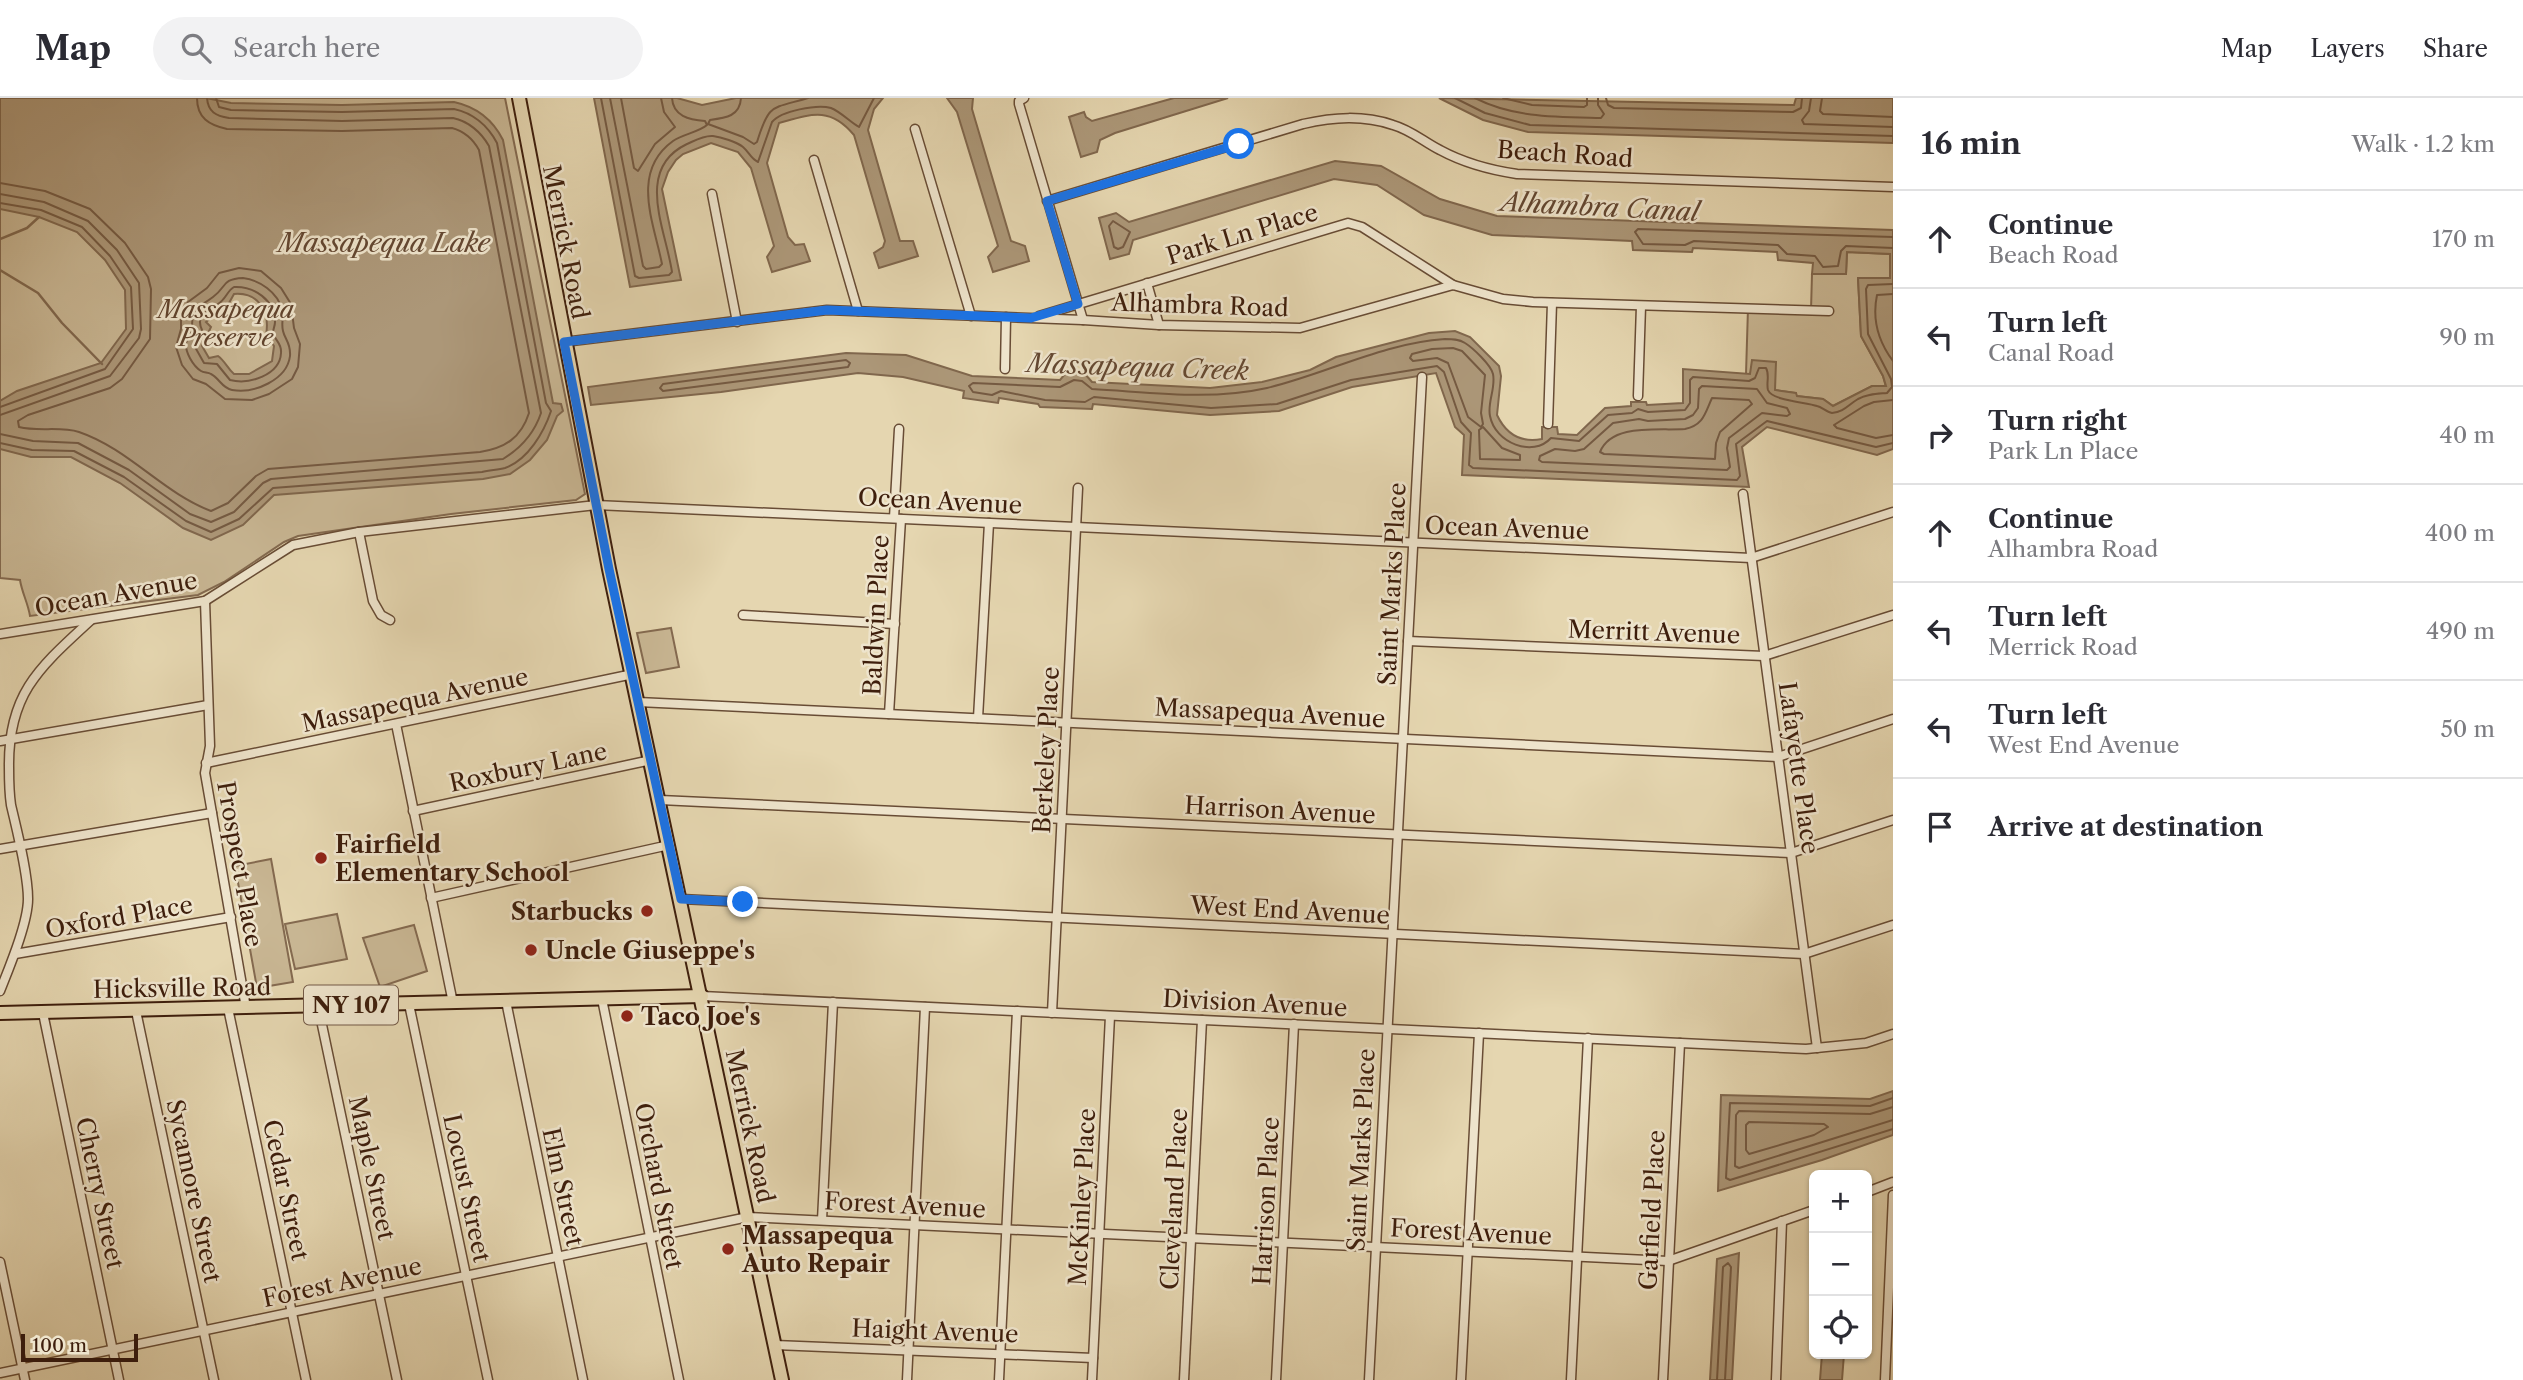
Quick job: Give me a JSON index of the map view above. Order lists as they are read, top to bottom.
{
  "streets": {
    "main road": ["Merrick Road", "Hicksville Road", "NY 107"],
    "street": [
      "Beach Road",
      "Park Ln Place",
      "Alhambra Road",
      "Ocean Avenue",
      "Saint Marks Place",
      "Baldwin Place",
      "Merritt Avenue",
      "Massapequa Avenue",
      "Berkeley Place",
      "Roxbury Lane",
      "Lafayette Place",
      "Harrison Avenue",
      "Prospect Place",
      "West End Avenue",
      "Oxford Place",
      "Division Avenue",
      "Maple Street",
      "Orchard Street",
      "Elm Street",
      "Locust Street",
      "Cedar Street",
      "Sycamore Street",
      "Cherry Street",
      "McKinley Place",
      "Cleveland Place",
      "Harrison Place",
      "Forest Avenue",
      "Garfield Place",
      "Haight Avenue"
    ]
  },
  "crossings": [
    ["Park Ln Place", "Alhambra Road"],
    ["Merrick Road", "Alhambra Road"],
    ["Merrick Road", "Ocean Avenue"],
    ["Merrick Road", "Massapequa Avenue"],
    ["Merrick Road", "Roxbury Lane"],
    ["Merrick Road", "Harrison Avenue"],
    ["Merrick Road", "West End Avenue"],
    ["Merrick Road", "Hicksville Road"],
    ["Merrick Road", "Division Avenue"],
    ["Merrick Road", "Forest Avenue"],
    ["Merrick Road", "Haight Avenue"],
    ["Ocean Avenue", "Saint Marks Place"],
    ["Ocean Avenue", "Baldwin Place"],
    ["Ocean Avenue", "Berkeley Place"],
    ["Ocean Avenue", "Lafayette Place"],
    ["Ocean Avenue", "Prospect Place"],
    ["Saint Marks Place", "Merritt Avenue"],
    ["Saint Marks Place", "Massapequa Avenue"],
    ["Saint Marks Place", "Harrison Avenue"],
    ["Saint Marks Place", "West End Avenue"],
    ["Saint Marks Place", "Division Avenue"],
    ["Saint Marks Place", "Forest Avenue"],
    ["Baldwin Place", "Massapequa Avenue"],
    ["Merritt Avenue", "Lafayette Place"],
    ["Massapequa Avenue", "Berkeley Place"],
    ["Massapequa Avenue", "Lafayette Place"],
    ["Massapequa Avenue", "Prospect Place"],
    ["Berkeley Place", "Harrison Avenue"],
    ["Berkeley Place", "West End Avenue"],
    ["Berkeley Place", "Division Avenue"],
    ["Lafayette Place", "Harrison Avenue"],
    ["Lafayette Place", "West End Avenue"],
    ["Lafayette Place", "Division Avenue"],
    ["Prospect Place", "Oxford Place"],
    ["Prospect Place", "Hicksville Road"],
    ["Hicksville Road", "Division Avenue"],
    ["Hicksville Road", "Maple Street"],
    ["Hicksville Road", "Orchard Street"],
    ["Hicksville Road", "Elm Street"],
    ["Hicksville Road", "Locust Street"],
    ["Hicksville Road", "Cedar Street"],
    ["Hicksville Road", "Sycamore Street"],
    ["Hicksville Road", "Cherry Street"],
    ["Division Avenue", "McKinley Place"],
    ["Division Avenue", "Cleveland Place"],
    ["Division Avenue", "Harrison Place"],
    ["Division Avenue", "Garfield Place"],
    ["Maple Street", "Forest Avenue"],
    ["Orchard Street", "Forest Avenue"],
    ["Elm Street", "Forest Avenue"],
    ["Locust Street", "Forest Avenue"],
    ["Cedar Street", "Forest Avenue"],
    ["Sycamore Street", "Forest Avenue"],
    ["Cherry Street", "Forest Avenue"],
    ["McKinley Place", "Forest Avenue"],
    ["McKinley Place", "Haight Avenue"],
    ["Cleveland Place", "Forest Avenue"],
    ["Harrison Place", "Forest Avenue"],
    ["Forest Avenue", "Garfield Place"]
  ],
  "water": ["Alhambra Canal", "Massapequa Lake", "Massapequa Creek"],
  "parks": ["Massapequa Preserve"],
  "places": [
    "Fairfield Elementary School",
    "Starbucks",
    "Uncle Giuseppe's",
    "Taco Joe's",
    "Massapequa Auto Repair"
  ],
  "scale_bar": "100 m",
  "page": {
    "header": "Map",
    "search": "Search here",
    "nav": ["Map", "Layers", "Share"],
    "heading": ["16 min", "Walk · 1.2 km"],
    "list": [
      ["Continue", "Beach Road", "170 m"],
      ["Turn left", "Canal Road", "90 m"],
      ["Turn right", "Park Ln Place", "40 m"],
      ["Continue", "Alhambra Road", "400 m"],
      ["Turn left", "Merrick Road", "490 m"],
      ["Turn left", "West End Avenue", "50 m"],
      "Arrive at destination"
    ],
    "map_buttons": ["+", "−"],
    "scale": "100 m"
  }
}
